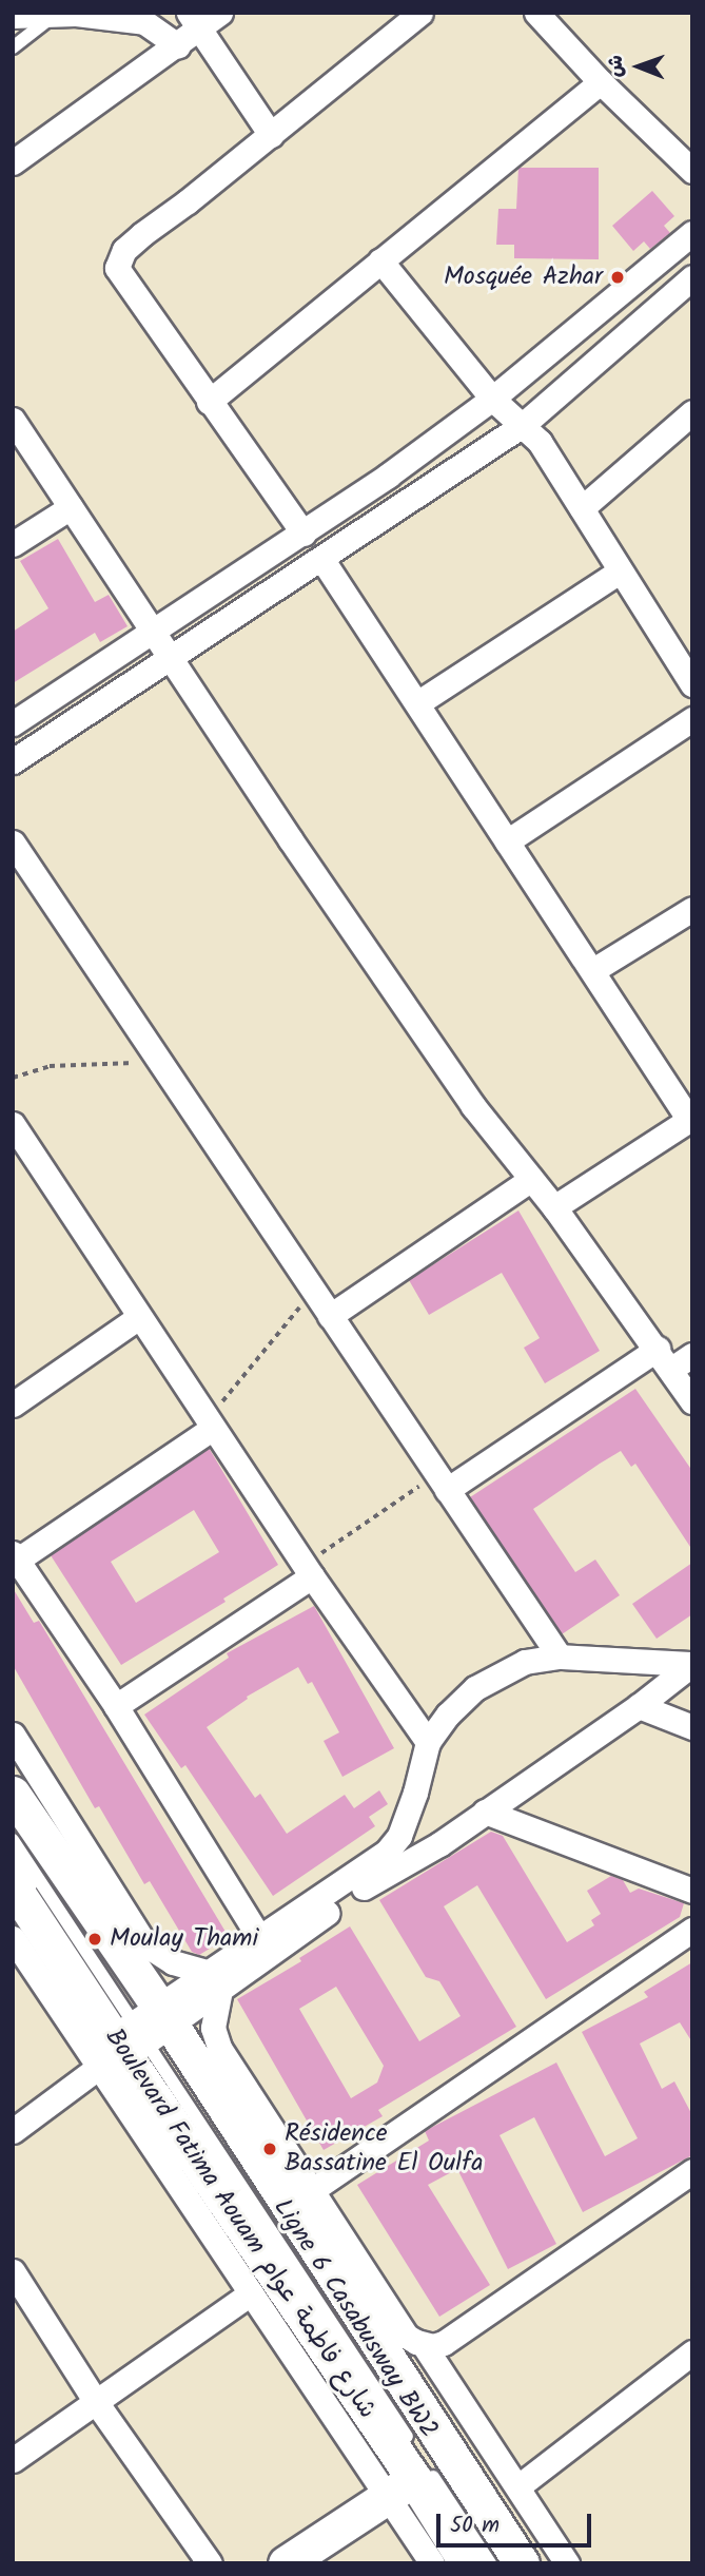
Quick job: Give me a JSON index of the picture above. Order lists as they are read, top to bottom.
{
  "streets": {
    "main road": ["Boulevard Fatima Aouam شارع فاطمة عوام"],
    "lane": ["Ligne 6 Casabusway BW2"]
  },
  "crossings": [
    ["Boulevard Fatima Aouam شارع فاطمة عوام", "Ligne 6 Casabusway BW2"]
  ],
  "places": ["Mosquée Azhar", "Moulay Thami", "Résidence Bassatine El Oulfa"],
  "scale_bar": "50 m",
  "north": "left"
}
